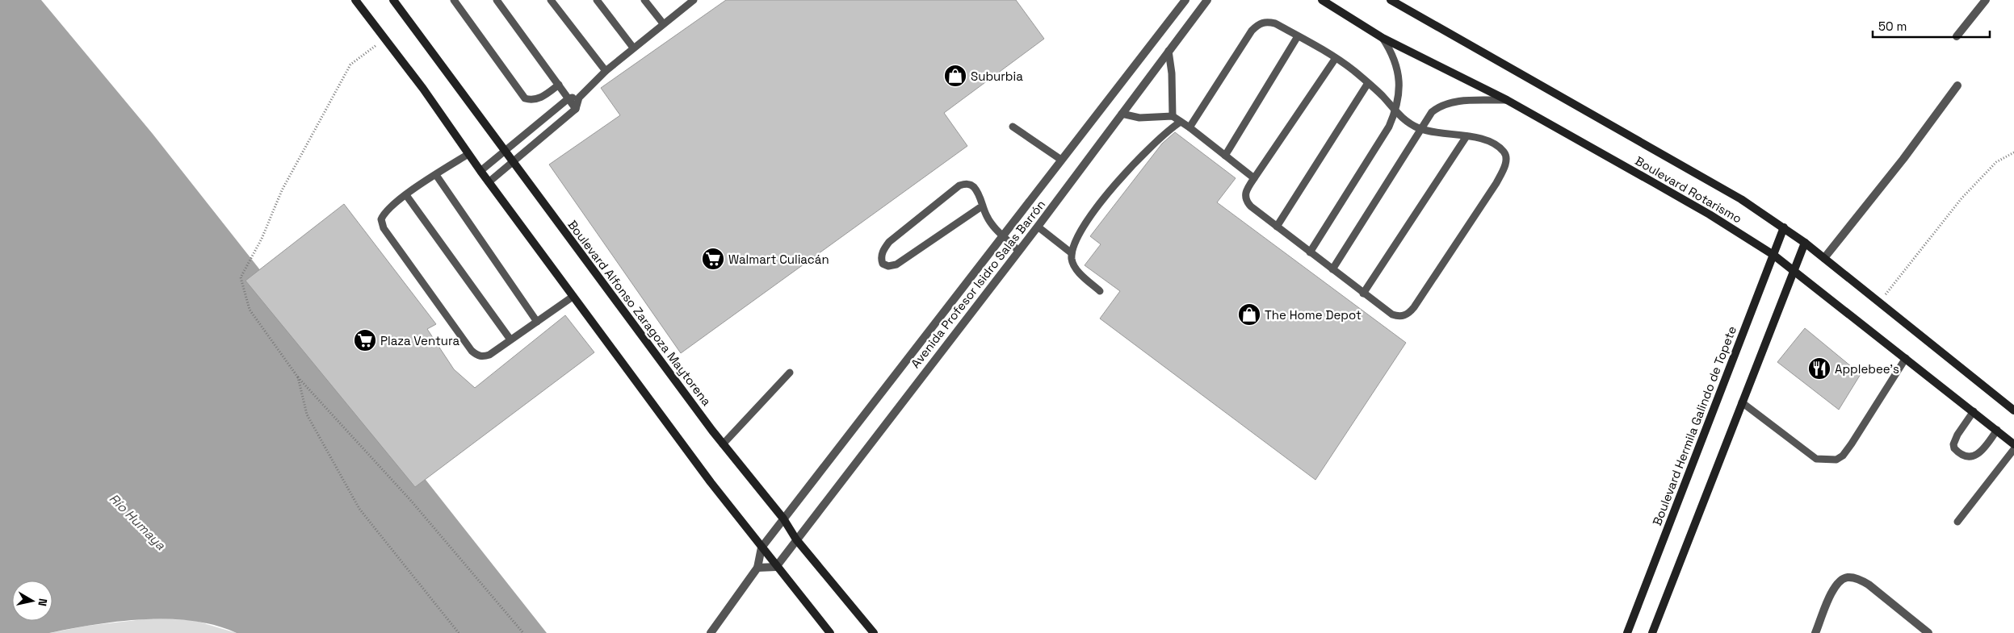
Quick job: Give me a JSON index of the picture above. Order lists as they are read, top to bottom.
{
  "streets": {
    "street": [
      "Boulevard Rotarismo",
      "Avenida Profesor Isidro Salas Barrón",
      "Boulevard Alfonso Zaragoza Maytorena",
      "Boulevard Hermila Galindo de Topete"
    ]
  },
  "crossings": [
    ["Boulevard Rotarismo", "Boulevard Hermila Galindo de Topete"],
    ["Avenida Profesor Isidro Salas Barrón", "Boulevard Alfonso Zaragoza Maytorena"]
  ],
  "water": ["Río Humaya"],
  "places": {
    "shop": ["Suburbia", "The Home Depot"],
    "supermarket": ["Walmart Culiacán", "Plaza Ventura"],
    "restaurant": ["Applebee's"]
  },
  "scale_bar": "50 m",
  "north": "right"
}
